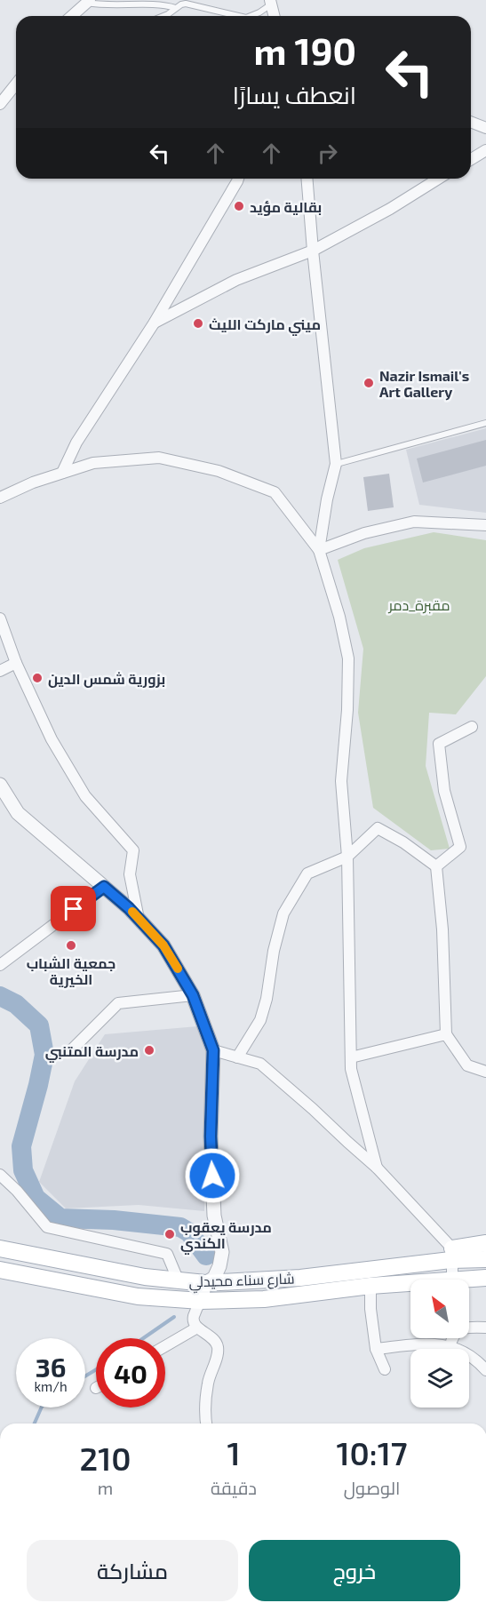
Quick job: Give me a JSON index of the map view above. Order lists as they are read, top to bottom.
{
  "streets": {
    "main road": ["شارع سناء محيدلي"]
  },
  "parks": ["مقبرة_دمر"],
  "places": [
    "بقالية مؤيد",
    "ميني ماركت الليث",
    "Nazir Ismail's Art Gallery",
    "بزورية شمس الدين",
    "جمعية الشباب الخيرية",
    "مدرسة المتنبي",
    "مدرسة يعقوب الكندي"
  ],
  "north": "top left",
  "page": {
    "turn": ["190 m", "انعطف يسارًا"],
    "speed": "36 km/h",
    "limit": "40",
    "eta": [
      "10:17",
      "الوصول",
      "1",
      "دقيقة",
      "210",
      "m"
    ],
    "buttons": ["خروج", "مشاركة"]
  }
}
